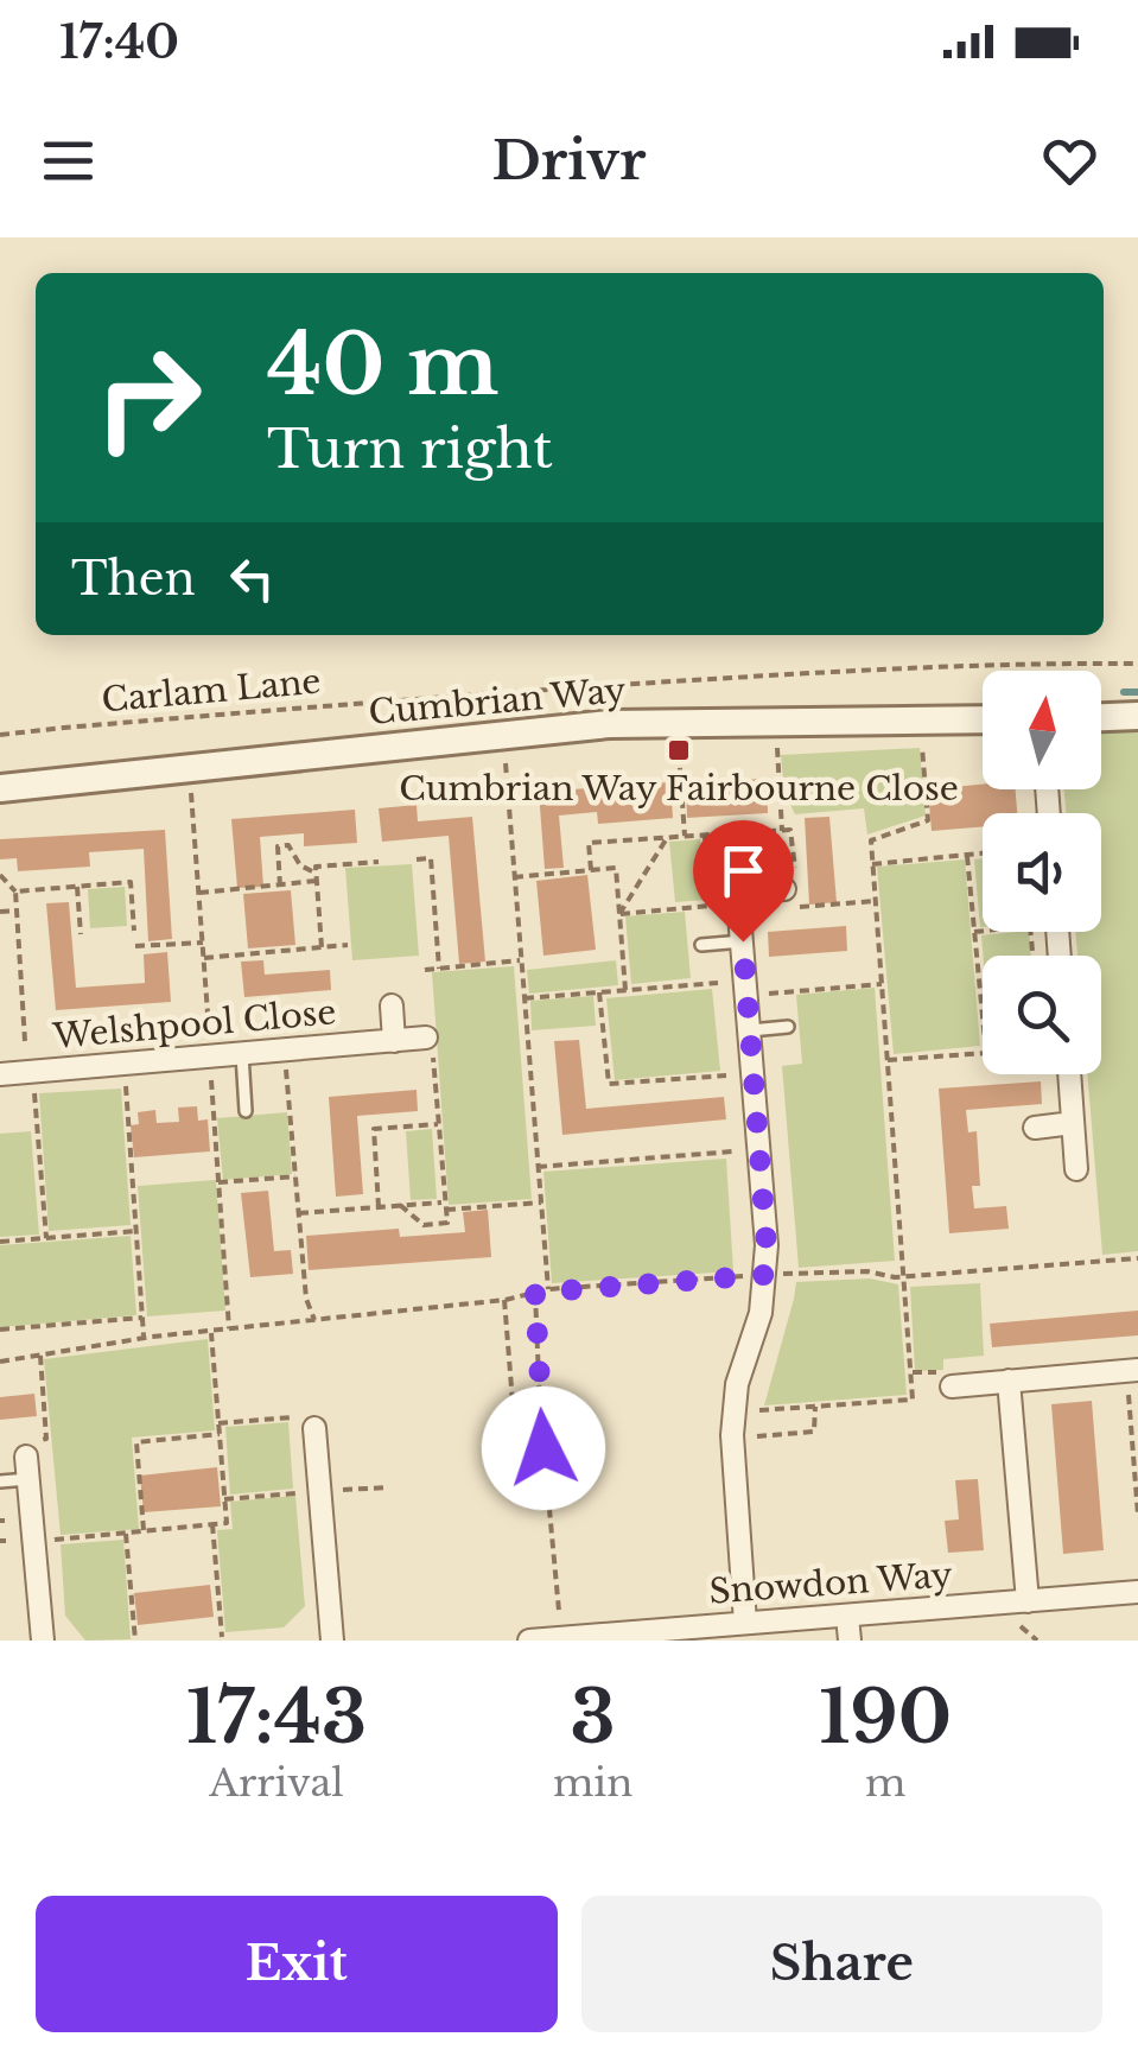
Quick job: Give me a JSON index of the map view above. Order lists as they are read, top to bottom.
{
  "streets": {
    "street": ["Cumbrian Way", "Welshpool Close", "Snowdon Way"],
    "path": ["Carlam Lane"]
  },
  "places": {
    "transit": ["Cumbrian Way Fairbourne Close"]
  },
  "north": "top",
  "page": {
    "status": "17:40",
    "header": "Drivr",
    "turn": ["40 m", "Turn right"],
    "then": "Then",
    "eta": [
      "17:43",
      "Arrival",
      "3",
      "min",
      "190",
      "m"
    ],
    "buttons": ["Exit", "Share"]
  }
}
